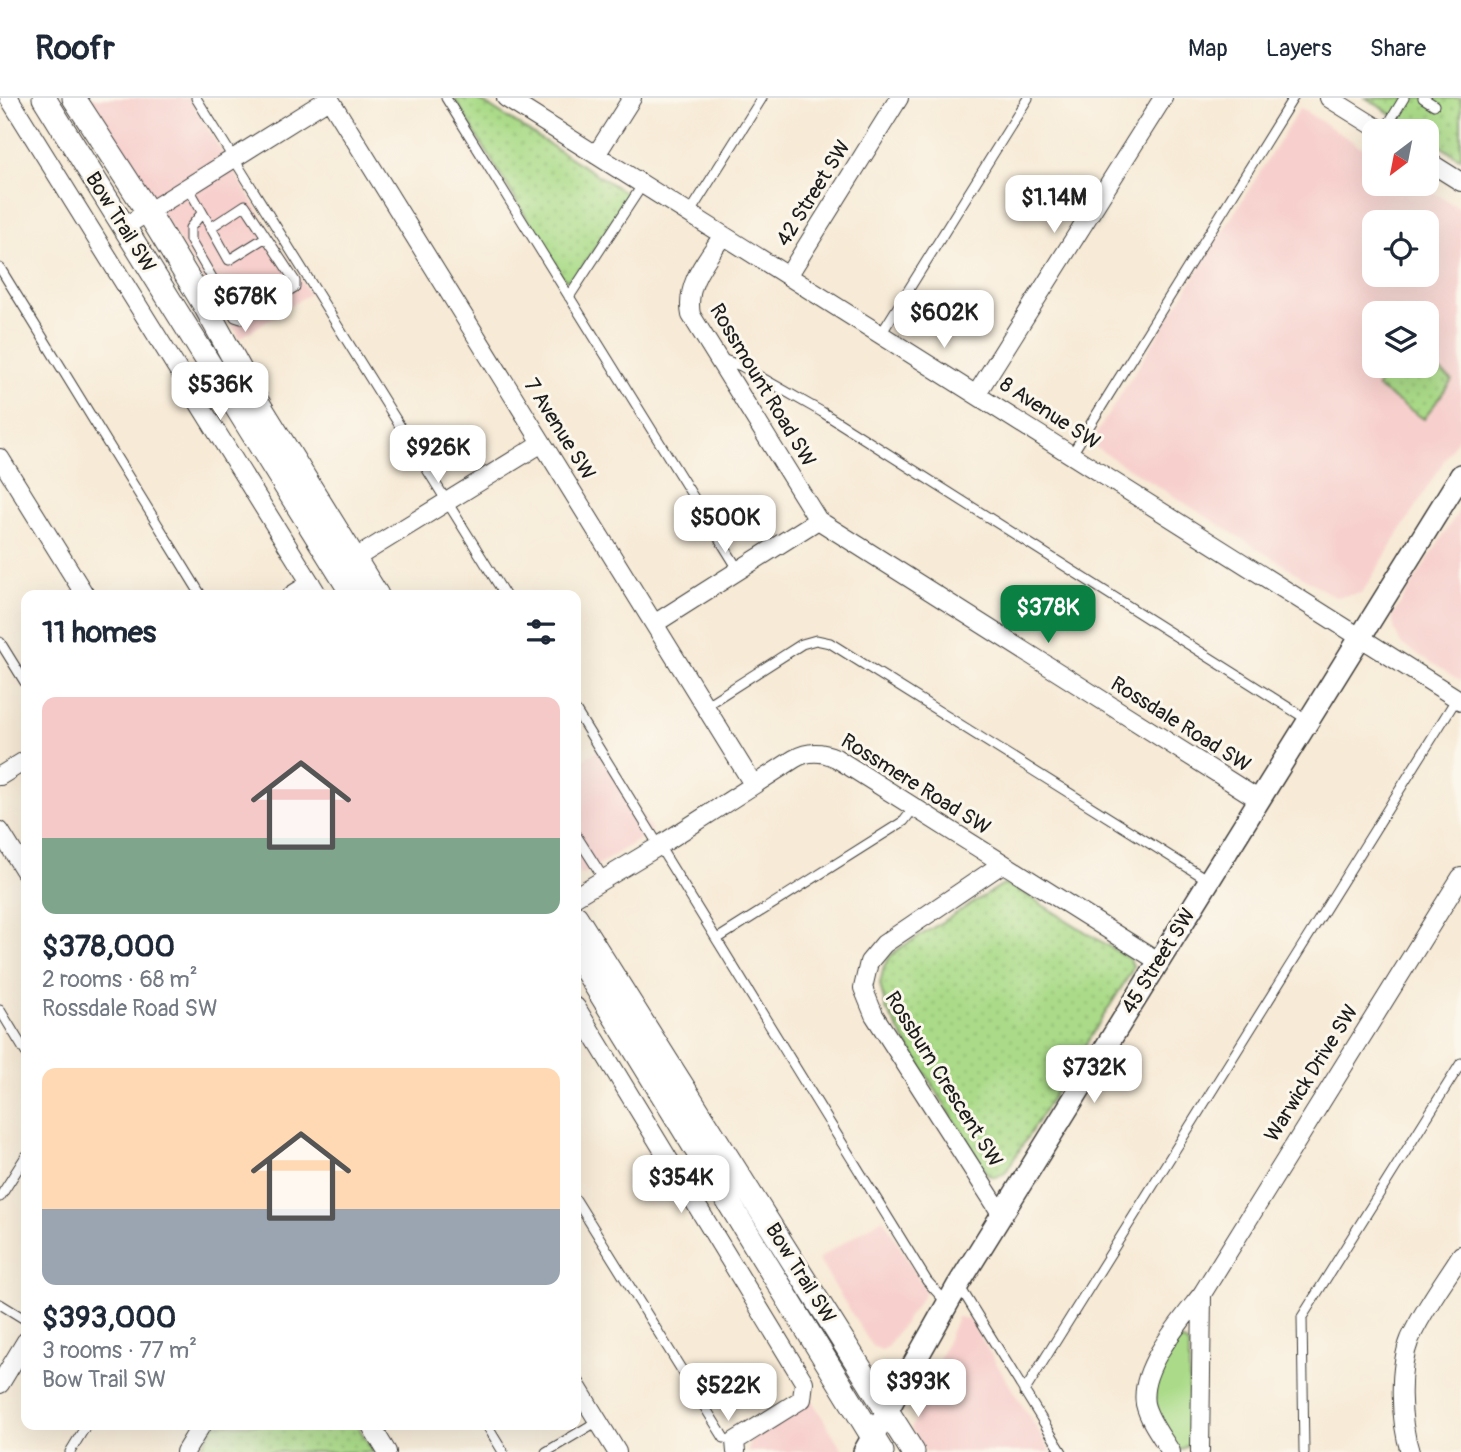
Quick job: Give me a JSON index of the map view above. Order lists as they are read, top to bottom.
{
  "streets": {
    "main road": ["Bow Trail SW"],
    "street": [
      "42 Street SW",
      "Rossmount Road SW",
      "8 Avenue SW",
      "7 Avenue SW",
      "Rossdale Road SW",
      "Rossmere Road SW",
      "45 Street SW",
      "Warwick Drive SW",
      "Rossburn Crescent SW"
    ]
  },
  "crossings": [
    ["42 Street SW", "8 Avenue SW"],
    ["Bow Trail SW", "45 Street SW"],
    ["Rossmount Road SW", "8 Avenue SW"],
    ["Rossmount Road SW", "Rossdale Road SW"],
    ["8 Avenue SW", "45 Street SW"],
    ["7 Avenue SW", "Rossmere Road SW"],
    ["Rossdale Road SW", "45 Street SW"],
    ["Rossmere Road SW", "45 Street SW"],
    ["Rossmere Road SW", "Rossburn Crescent SW"],
    ["45 Street SW", "Rossburn Crescent SW"]
  ],
  "north": "bottom left",
  "page": {
    "header": "Roofr",
    "nav": ["Map", "Layers", "Share"],
    "price": [
      "$1.14M",
      "$678K",
      "$602K",
      "$536K",
      "$926K",
      "$500K",
      "$378K",
      "$732K",
      "$354K",
      "$393K",
      "$522K"
    ],
    "heading": "11 homes",
    "list": [
      {
        "name": "$378,000",
        "note": "2 rooms · 68 m² · Rossdale Road SW"
      },
      {
        "name": "$393,000",
        "note": "3 rooms · 77 m² · Bow Trail SW"
      }
    ]
  }
}
